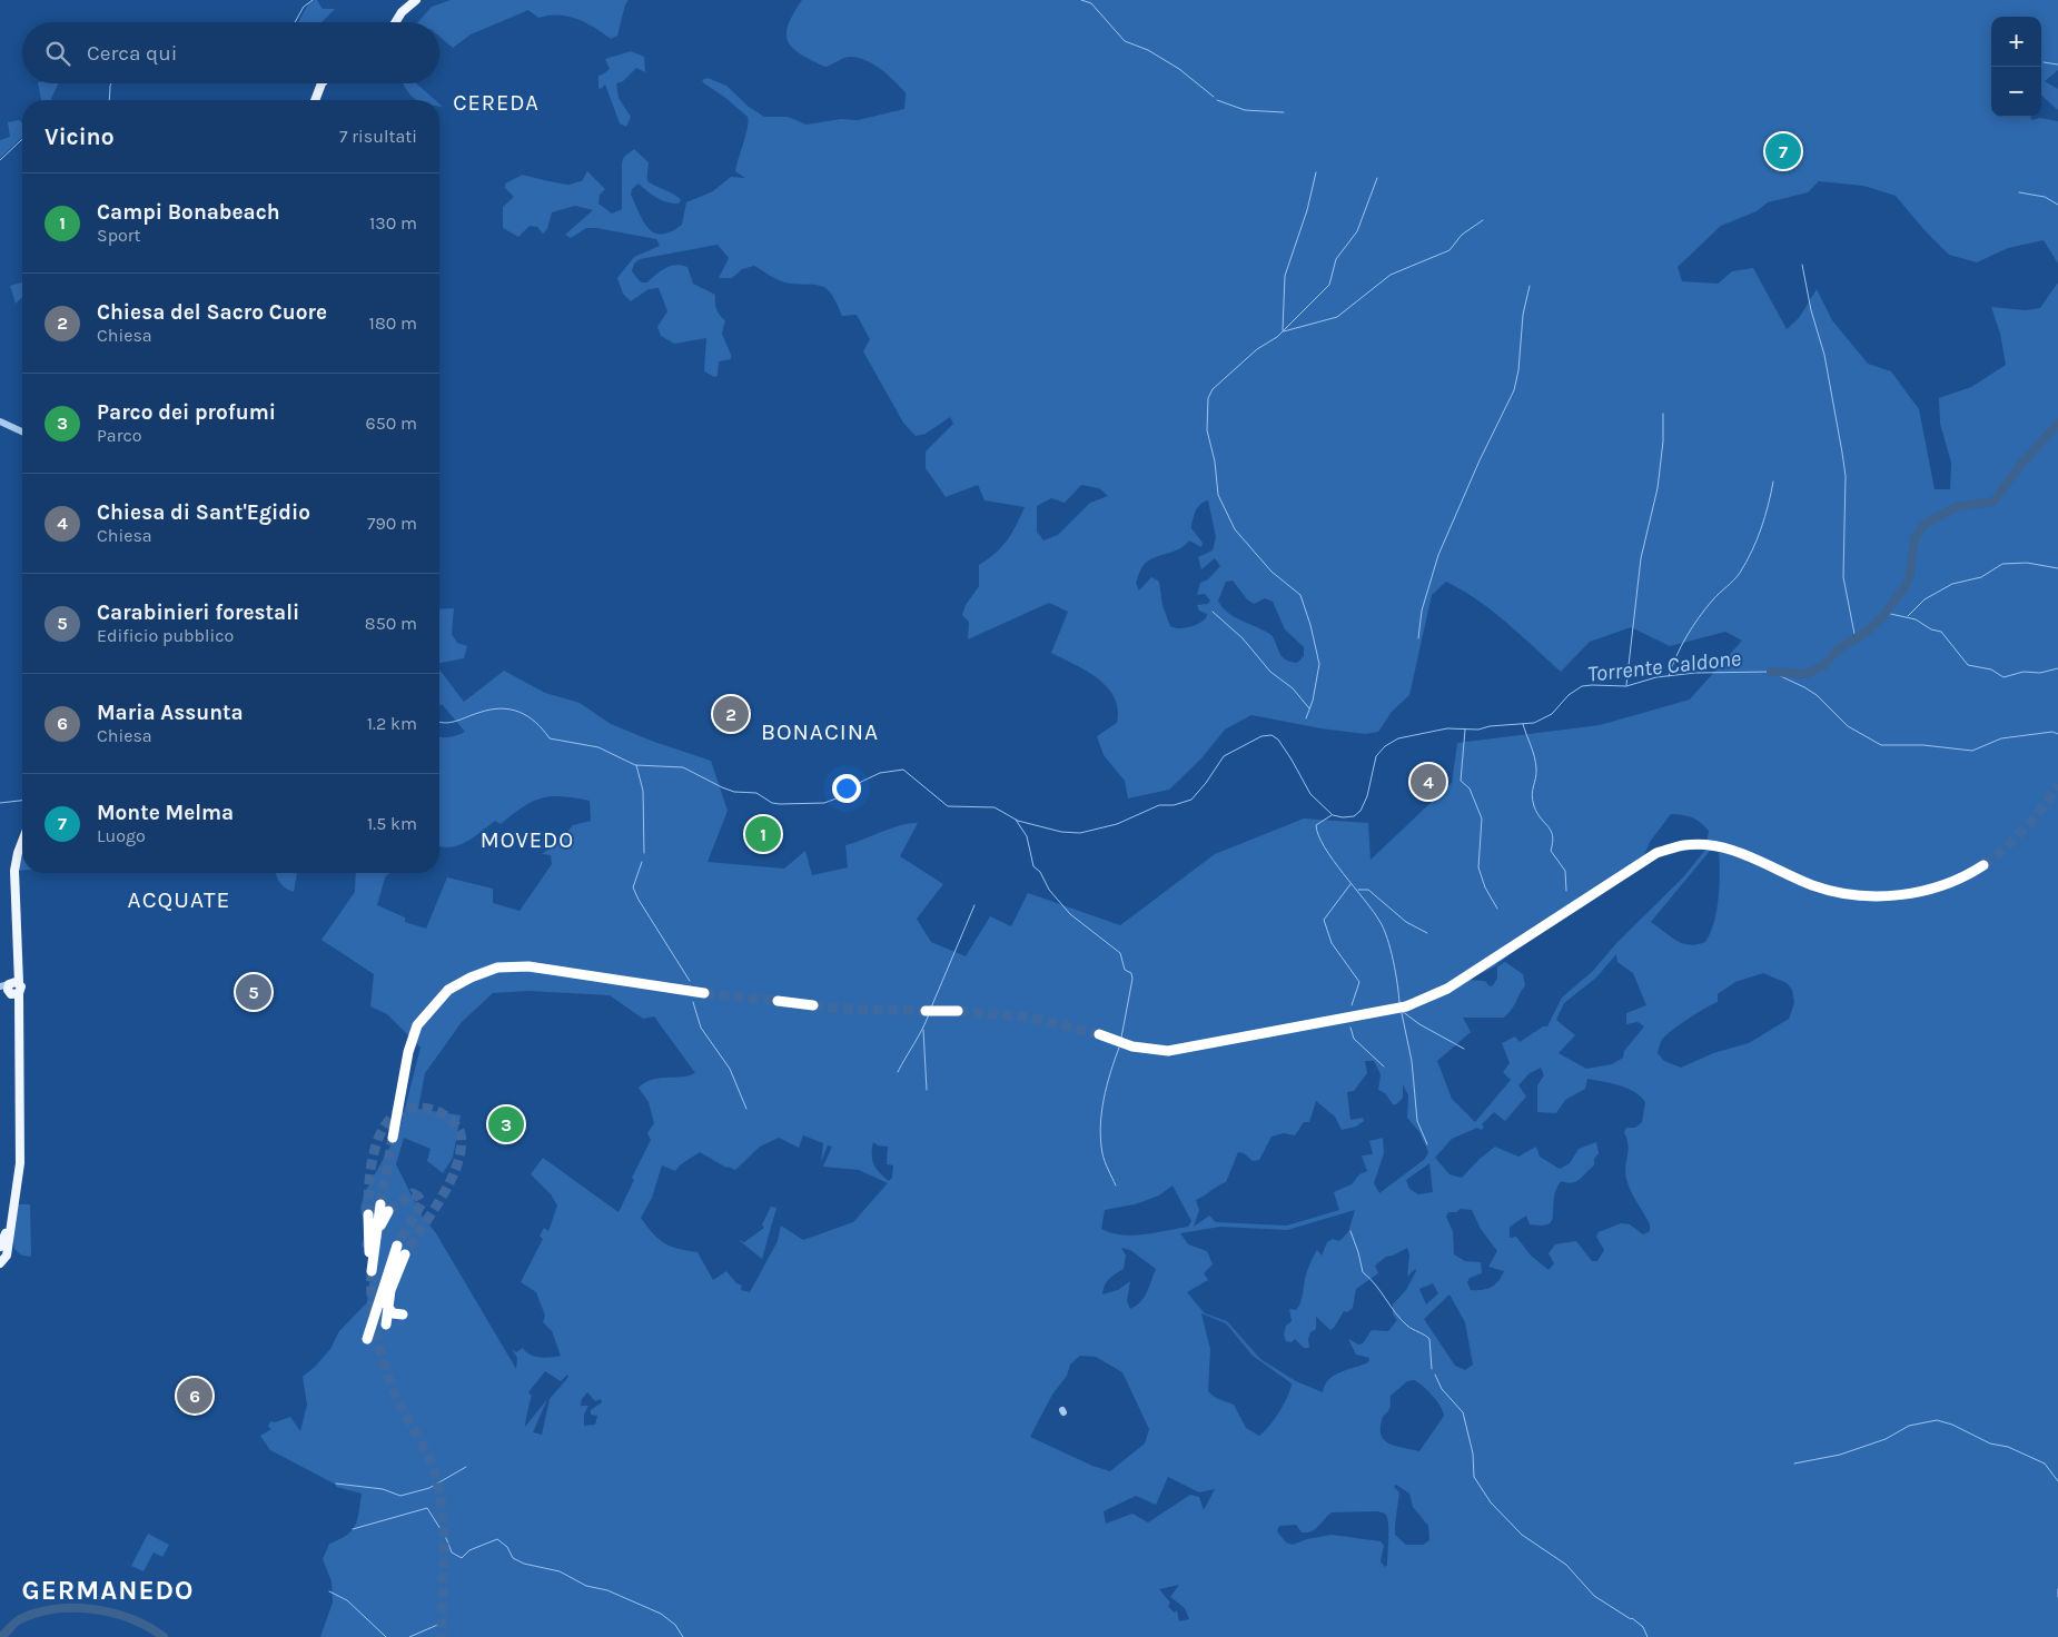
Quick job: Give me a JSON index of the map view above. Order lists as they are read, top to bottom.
{
  "districts": [
    "CEREDA",
    "BONACINA",
    "MOVEDO",
    "ACQUATE",
    "GERMANEDO"
  ],
  "water": ["Torrente Caldone"],
  "page": {
    "map_buttons": ["+", "−"],
    "search": "Cerca qui",
    "heading": ["Vicino", "7 risultati"],
    "pins": [
      "7",
      "2",
      "4",
      "1",
      "5",
      "3",
      "6"
    ],
    "list": [
      {
        "mark": "1",
        "name": "Campi Bonabeach",
        "note": "Sport",
        "value": "130 m"
      },
      {
        "mark": "2",
        "name": "Chiesa del Sacro Cuore",
        "note": "Chiesa",
        "value": "180 m"
      },
      {
        "mark": "3",
        "name": "Parco dei profumi",
        "note": "Parco",
        "value": "650 m"
      },
      {
        "mark": "4",
        "name": "Chiesa di Sant'Egidio",
        "note": "Chiesa",
        "value": "790 m"
      },
      {
        "mark": "5",
        "name": "Carabinieri forestali",
        "note": "Edificio pubblico",
        "value": "850 m"
      },
      {
        "mark": "6",
        "name": "Maria Assunta",
        "note": "Chiesa",
        "value": "1.2 km"
      },
      {
        "mark": "7",
        "name": "Monte Melma",
        "note": "Luogo",
        "value": "1.5 km"
      }
    ]
  }
}
